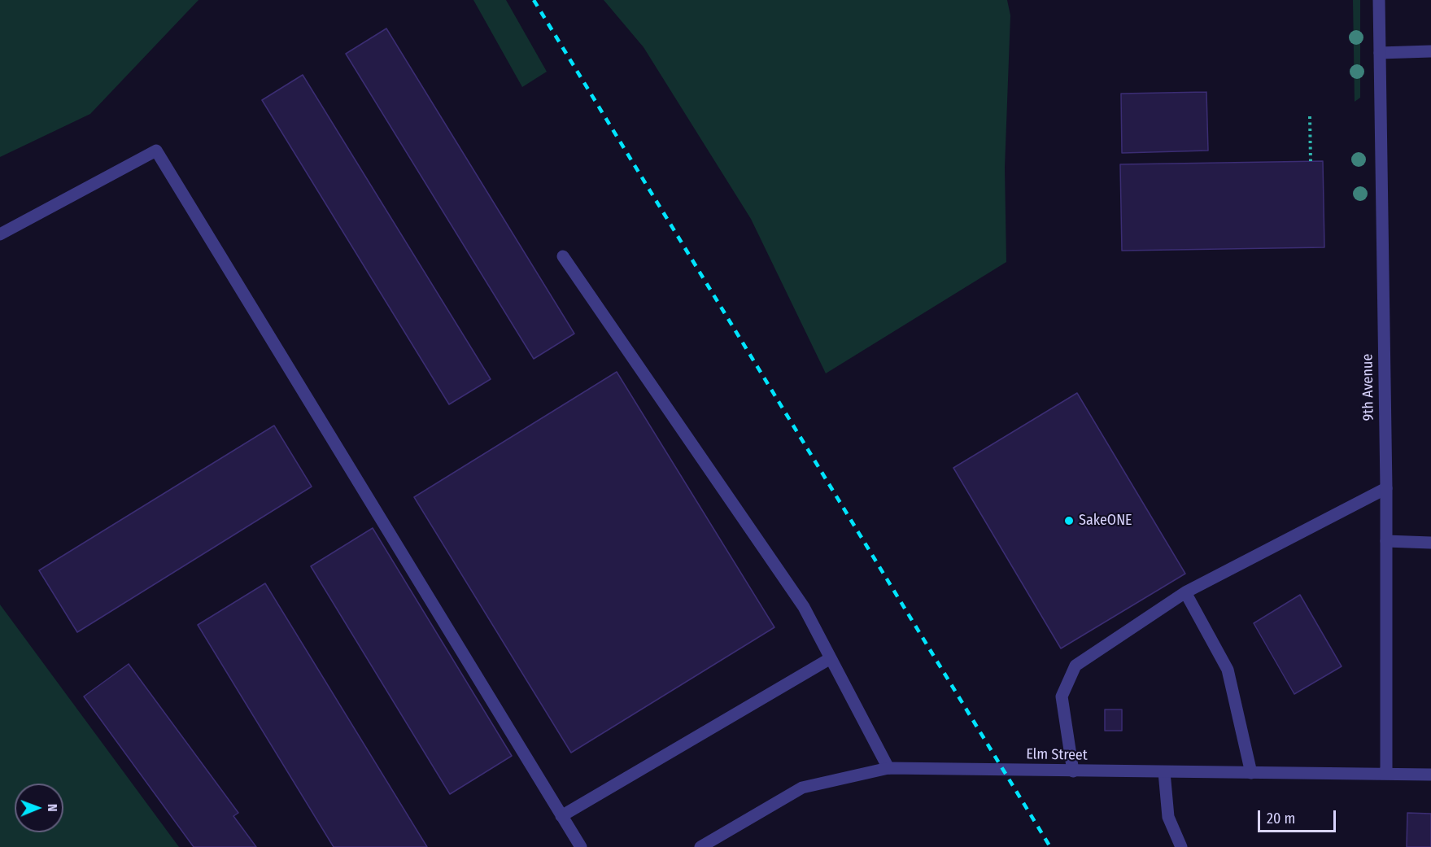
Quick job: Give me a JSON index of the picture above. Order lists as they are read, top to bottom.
{
  "streets": {
    "street": ["9th Avenue", "Elm Street"]
  },
  "crossings": [
    ["9th Avenue", "Elm Street"]
  ],
  "places": ["SakeONE"],
  "scale_bar": "20 m",
  "north": "right"
}
